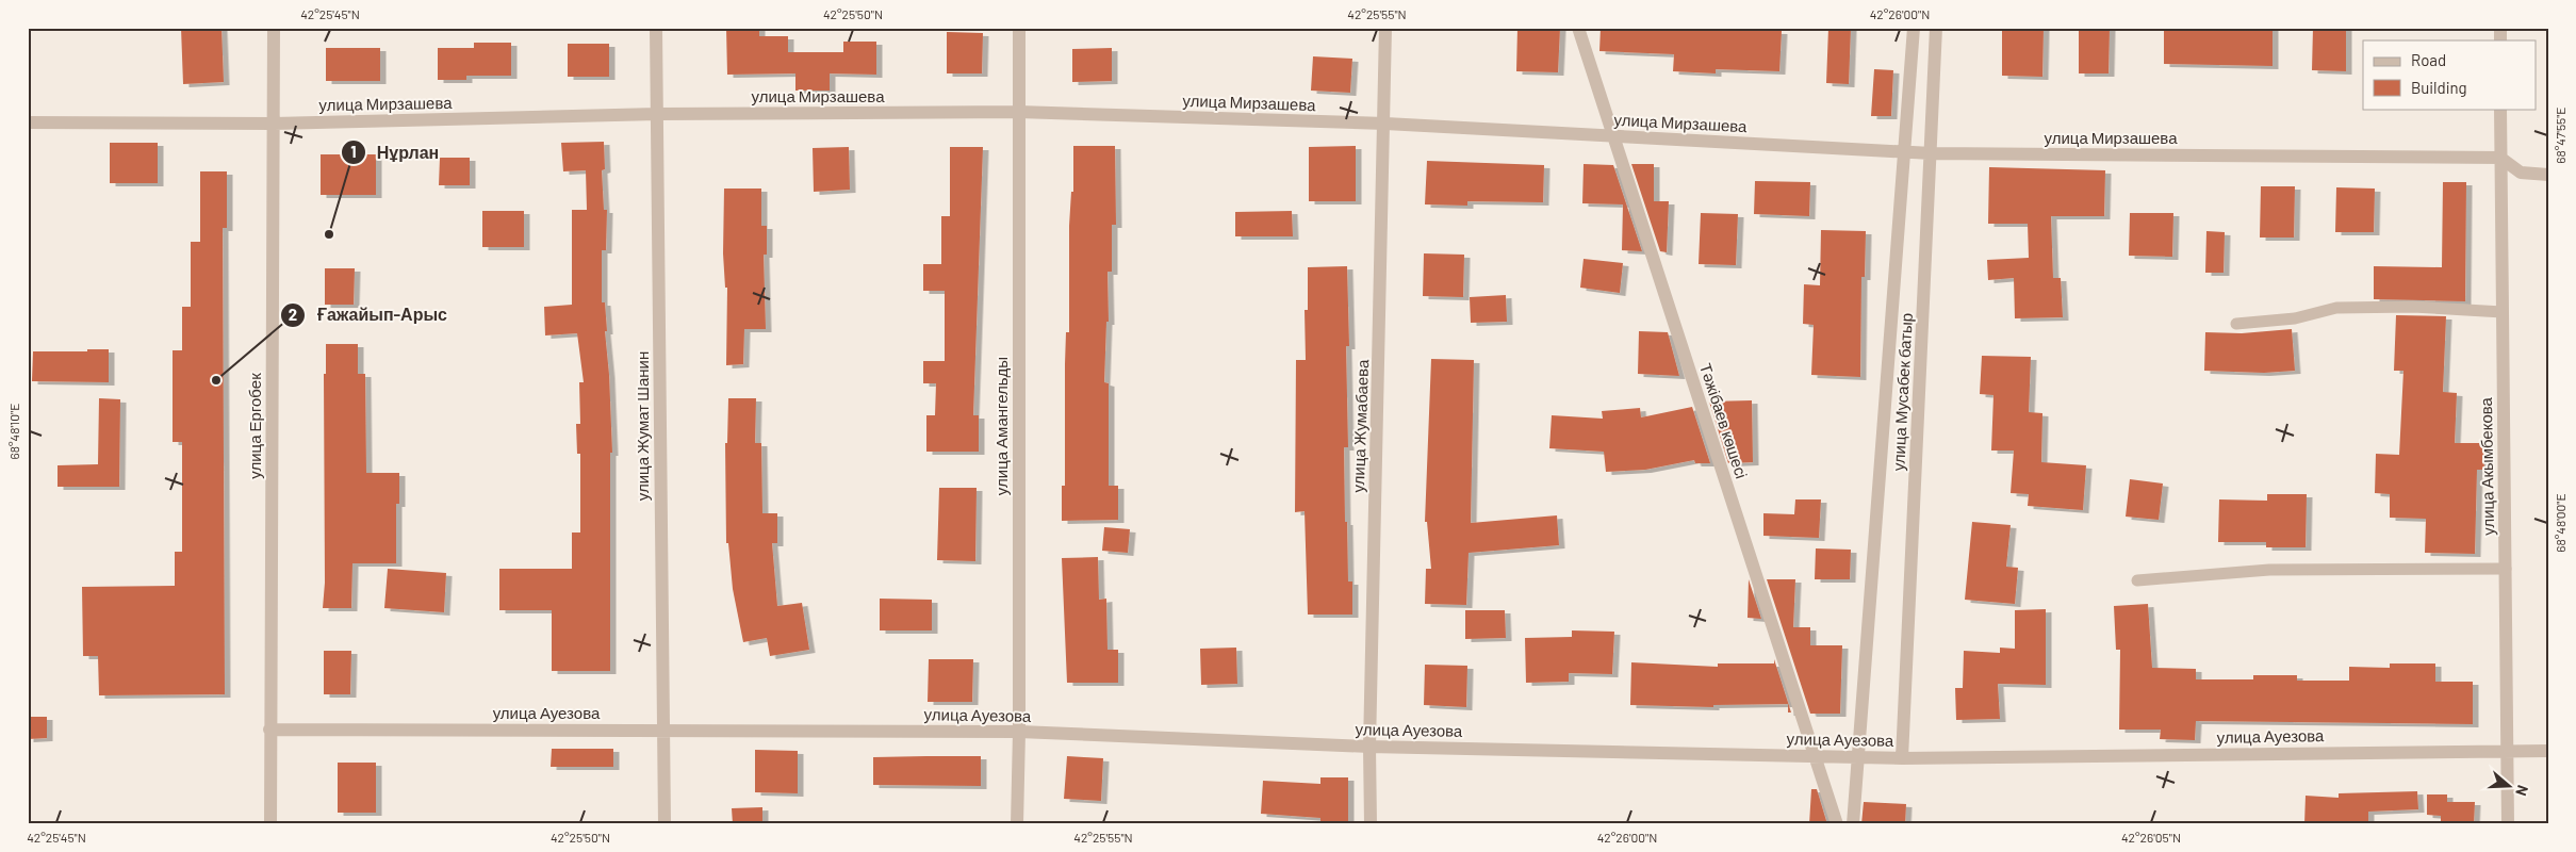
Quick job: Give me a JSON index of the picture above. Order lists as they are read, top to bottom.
{
  "streets": {
    "street": [
      "улица Мирзашева",
      "улица Мусабек батыр",
      "Тәжібаев көшесі",
      "улица Ергобек",
      "улица Жумат Шанин",
      "улица Амангельды",
      "улица Жумабаева",
      "улица Акымбекова",
      "улица Ауезова"
    ]
  },
  "crossings": [
    ["улица Мирзашева", "улица Мусабек батыр"],
    ["улица Мирзашева", "улица Ергобек"],
    ["улица Мирзашева", "улица Жумат Шанин"],
    ["улица Мирзашева", "улица Амангельды"],
    ["улица Мирзашева", "улица Жумабаева"],
    ["улица Мирзашева", "улица Акымбекова"],
    ["улица Мусабек батыр", "улица Ауезова"],
    ["улица Ергобек", "улица Ауезова"],
    ["улица Жумат Шанин", "улица Ауезова"],
    ["улица Амангельды", "улица Ауезова"],
    ["улица Жумабаева", "улица Ауезова"],
    ["улица Акымбекова", "улица Ауезова"]
  ],
  "places": ["Нұрлан", "Ғажайып-Арыс"],
  "legend": ["Road", "Building"],
  "north": "right",
  "coordinates": [
    "42°25'45\"N",
    "42°25'50\"N",
    "42°25'55\"N",
    "42°26'00\"N",
    "68°47'55\"E",
    "68°48'10\"E",
    "68°48'00\"E",
    "42°26'05\"N"
  ]
}
